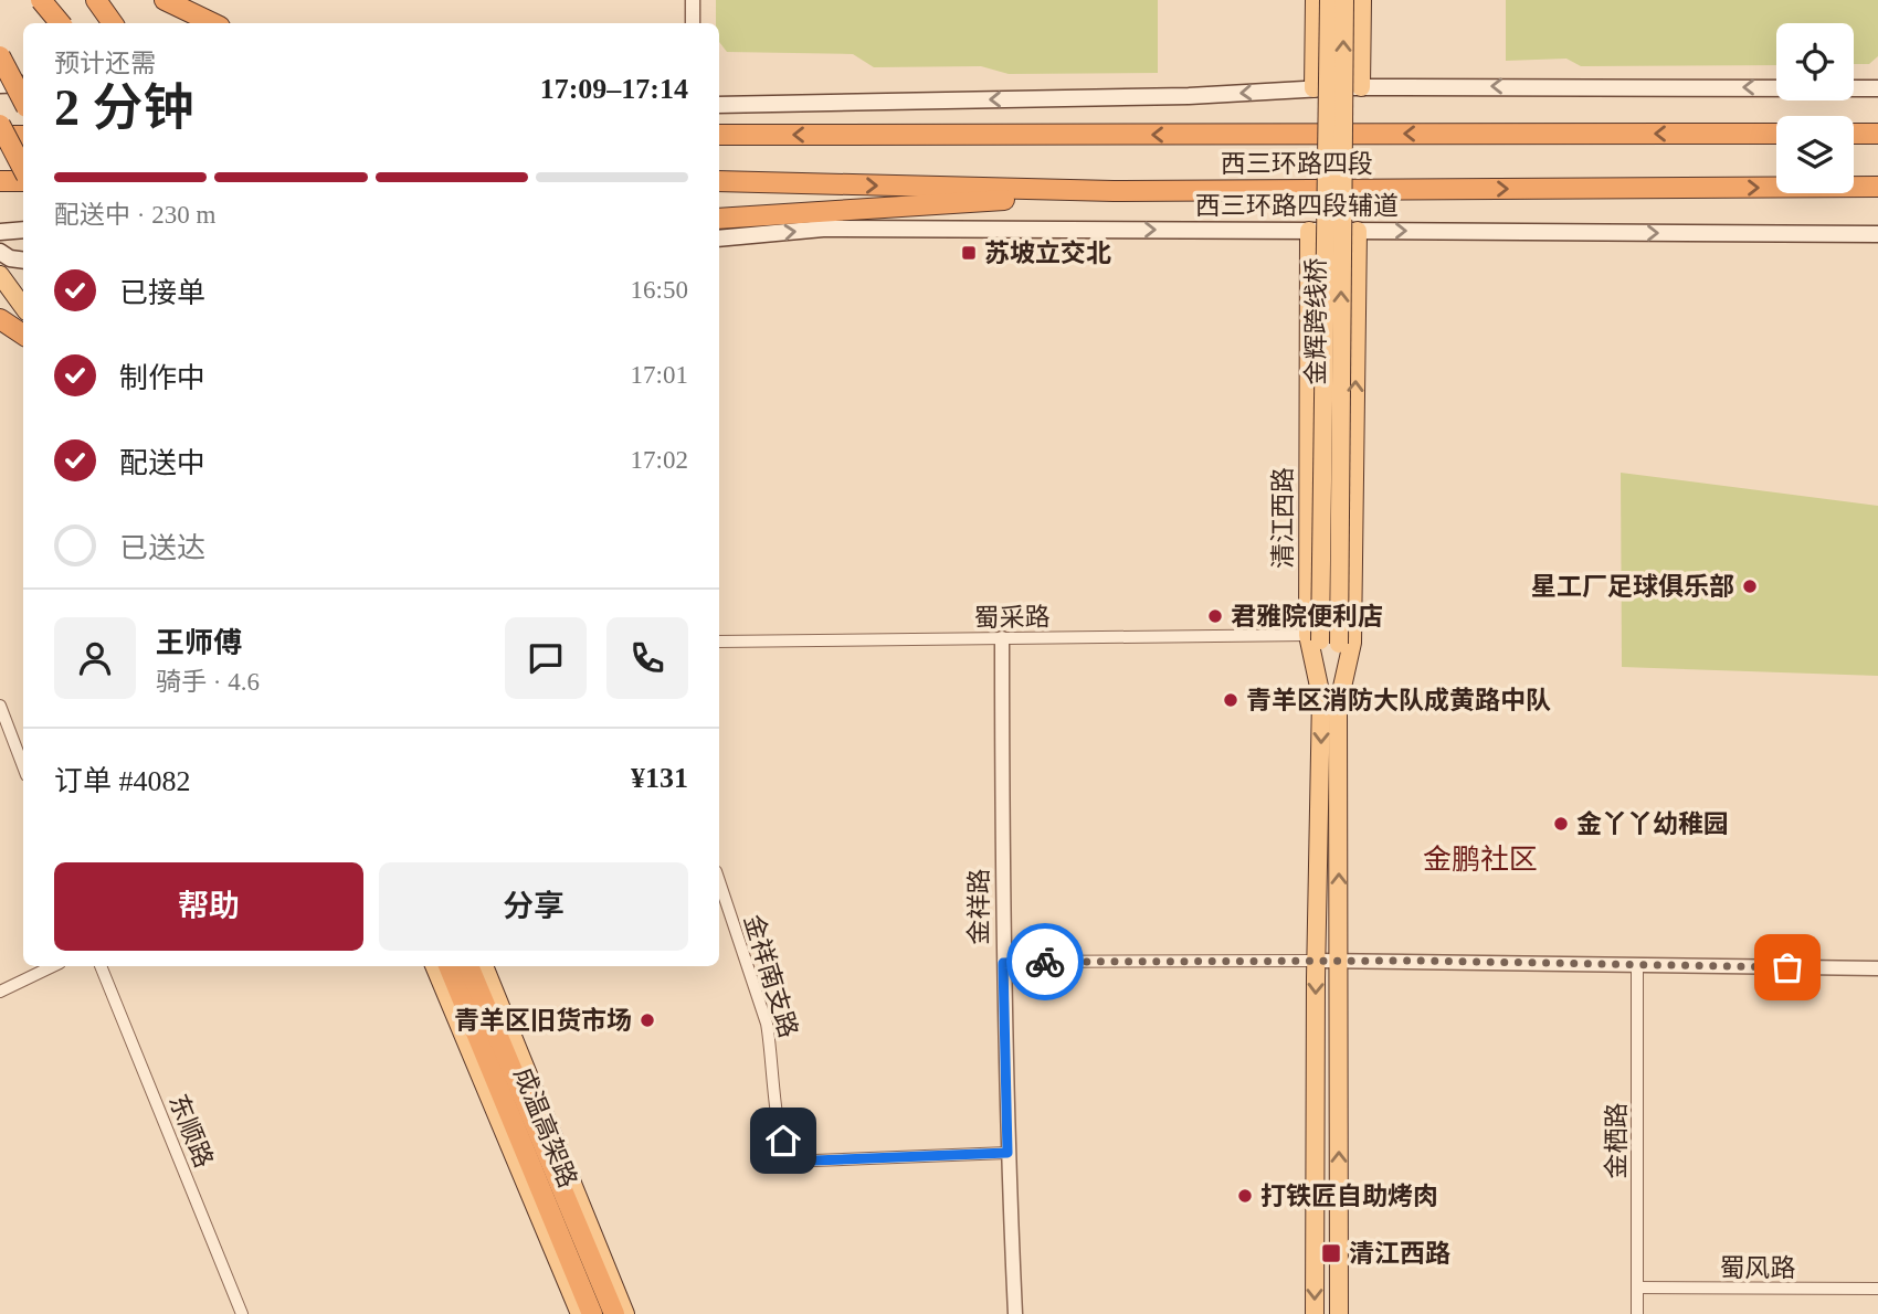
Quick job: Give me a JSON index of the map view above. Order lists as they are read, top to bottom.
{
  "streets": {
    "highway": ["西三环路四段", "成温高架路"],
    "main road": ["西三环路四段辅道", "金辉跨线桥", "清江西路"],
    "street": [
      "蜀采路",
      "金祥路",
      "金祥南支路",
      "东顺路",
      "金栖路",
      "蜀风路"
    ]
  },
  "crossings": [
    ["西三环路四段辅道", "清江西路"],
    ["金辉跨线桥", "清江西路"],
    ["金辉跨线桥", "蜀采路"],
    ["清江西路", "蜀采路"],
    ["蜀采路", "金祥路"],
    ["金祥路", "金祥南支路"],
    ["金栖路", "蜀风路"]
  ],
  "districts": ["金鹏社区"],
  "places": {
    "transit": ["苏坡立交北", "清江西路"],
    "other": [
      "星工厂足球俱乐部",
      "君雅院便利店",
      "青羊区消防大队成黄路中队",
      "金丫丫幼稚园",
      "青羊区旧货市场",
      "打铁匠自助烤肉"
    ]
  },
  "page": {
    "heading": ["2 分钟", "预计还需", "17:09–17:14"],
    "panel": [
      "王师傅",
      "骑手 · 4.6",
      "订单 #4082",
      "¥131"
    ],
    "bar": "配送中 · 230 m",
    "list": [
      ["已接单", "16:50"],
      ["制作中", "17:01"],
      ["配送中", "17:02"],
      "已送达"
    ],
    "buttons": ["帮助", "分享"]
  }
}
